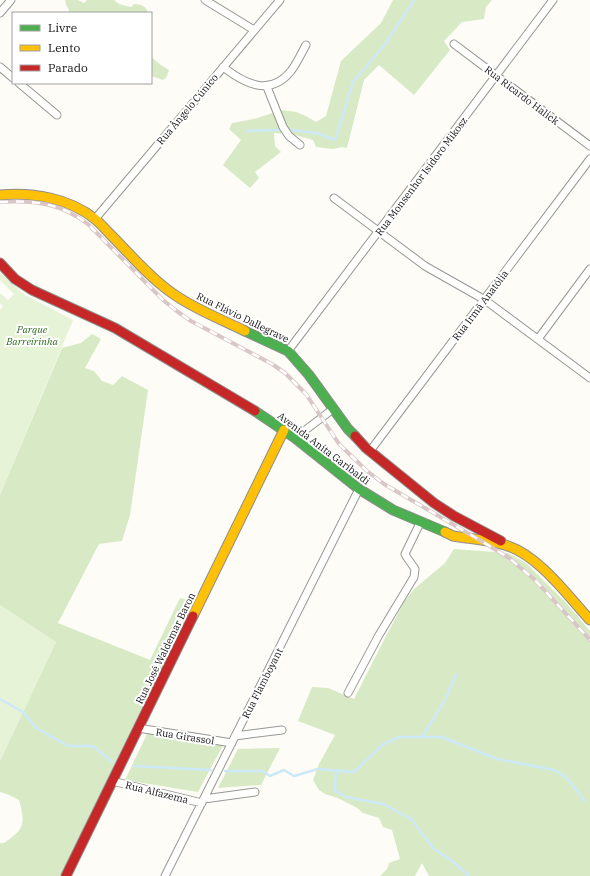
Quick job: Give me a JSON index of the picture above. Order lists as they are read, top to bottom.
{
  "streets": {
    "street": [
      "Rua Ricardo Halick",
      "Rua Ângelo Cúnico",
      "Rua Monsenhor Isidoro Mikosz",
      "Rua Irmã Anatólia",
      "Rua Flávio Dallegrave",
      "Avenida Anita Garibaldi",
      "Rua José Waldemar Baron",
      "Rua Flamboyant",
      "Rua Girassol",
      "Rua Alfazema"
    ]
  },
  "crossings": [
    ["Rua Ricardo Halick", "Rua Monsenhor Isidoro Mikosz"],
    ["Rua Ângelo Cúnico", "Rua Flávio Dallegrave"],
    ["Rua Monsenhor Isidoro Mikosz", "Rua Flávio Dallegrave"],
    ["Rua Irmã Anatólia", "Rua Flávio Dallegrave"],
    ["Rua Flávio Dallegrave", "Avenida Anita Garibaldi"],
    ["Avenida Anita Garibaldi", "Rua José Waldemar Baron"],
    ["Avenida Anita Garibaldi", "Rua Flamboyant"],
    ["Rua José Waldemar Baron", "Rua Girassol"],
    ["Rua José Waldemar Baron", "Rua Alfazema"],
    ["Rua Flamboyant", "Rua Girassol"],
    ["Rua Flamboyant", "Rua Alfazema"]
  ],
  "parks": ["Parque Barreirinha"],
  "legend": ["Livre", "Lento", "Parado"]
}
